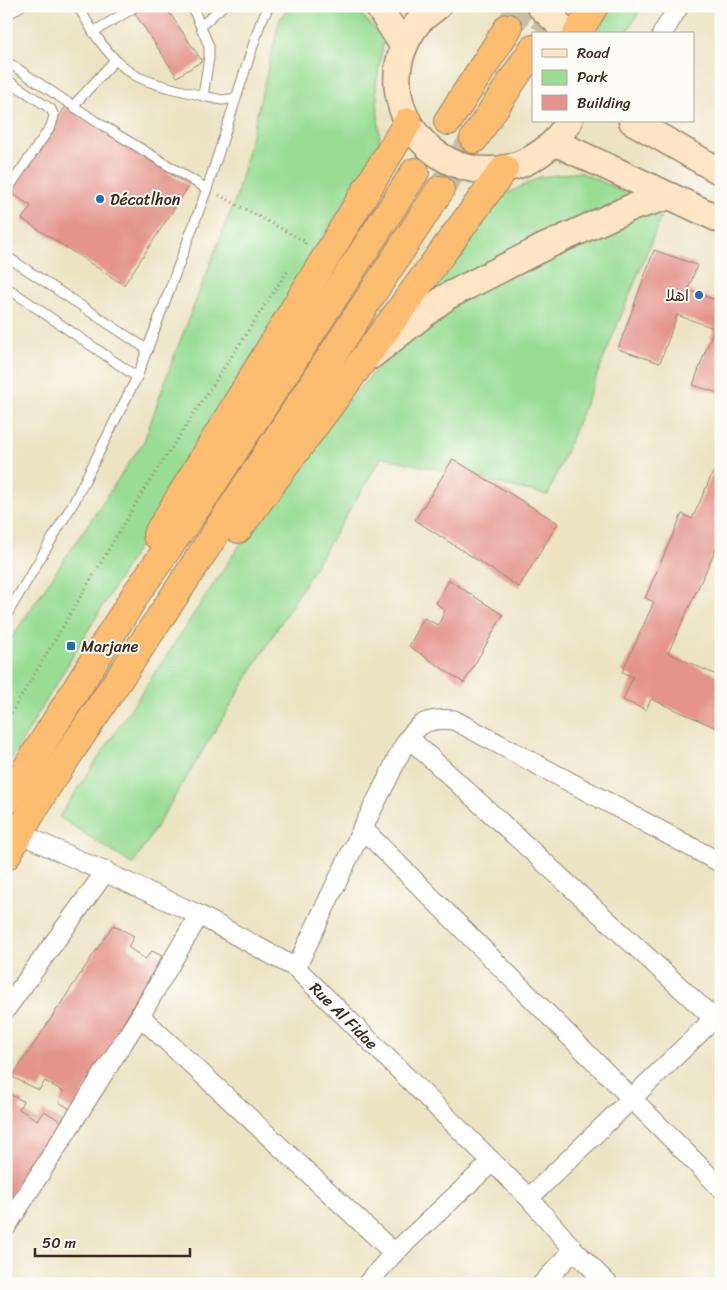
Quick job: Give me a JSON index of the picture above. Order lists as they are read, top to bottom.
{
  "streets": {
    "street": ["Rue Al Fidae"]
  },
  "places": {
    "other": ["Décatlhon", "اهلا"],
    "transit": ["Marjane"]
  },
  "legend": ["Road", "Park", "Building"],
  "scale_bar": "50 m"
}
